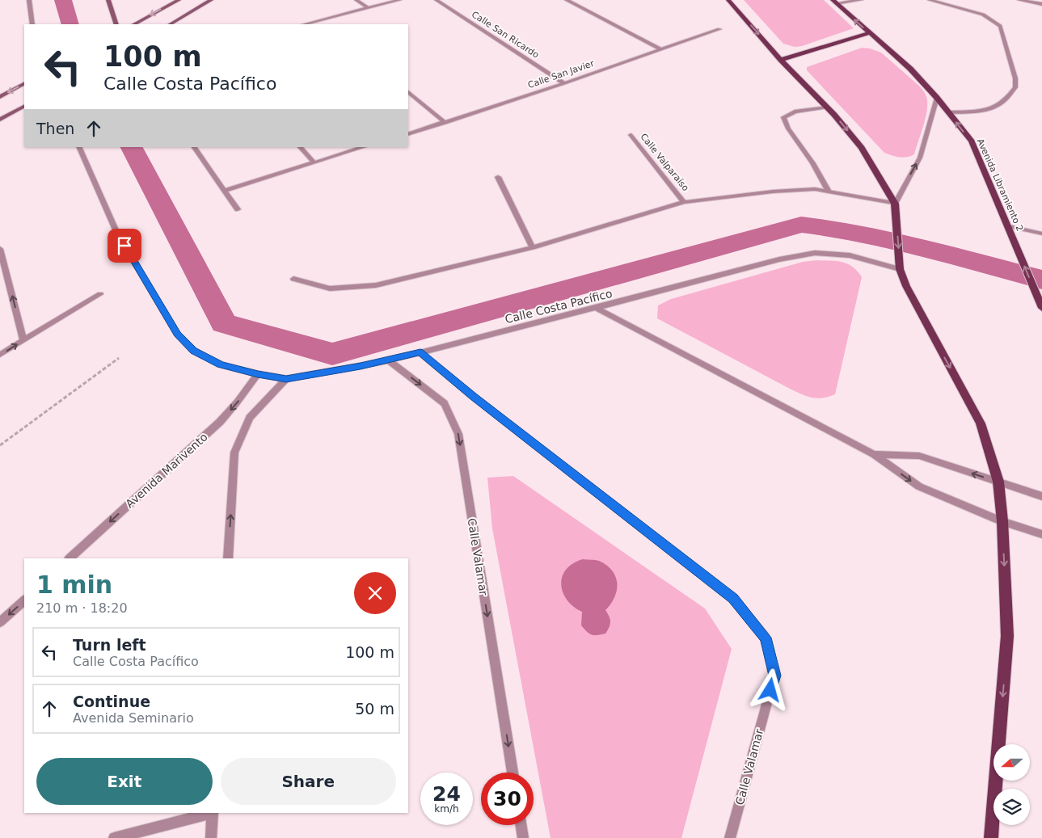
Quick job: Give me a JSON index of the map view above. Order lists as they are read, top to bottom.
{
  "streets": {
    "main road": ["Avenida Libramiento 2"],
    "street": [
      "Calle San Ricardo",
      "Calle San Javier",
      "Calle Valparaíso",
      "Calle Costa Pacífico",
      "Avenida Marivento",
      "Calle Valamar"
    ]
  },
  "crossings": [
    ["Calle San Ricardo", "Calle San Javier"],
    ["Calle Costa Pacífico", "Avenida Marivento"],
    ["Calle Costa Pacífico", "Calle Valamar"]
  ],
  "one_way": ["Avenida Libramiento 2", "Avenida Marivento", "Calle Valamar"],
  "north": "left",
  "page": {
    "turn": ["100 m", "Calle Costa Pacífico"],
    "then": "Then",
    "heading": ["1 min", "210 m · 18:20"],
    "list": [
      {
        "name": "Turn left",
        "note": "Calle Costa Pacífico",
        "value": "100 m"
      },
      {
        "name": "Continue",
        "note": "Avenida Seminario",
        "value": "50 m"
      }
    ],
    "buttons": ["Exit", "Share"],
    "speed": "24 km/h",
    "limit": "30"
  }
}
